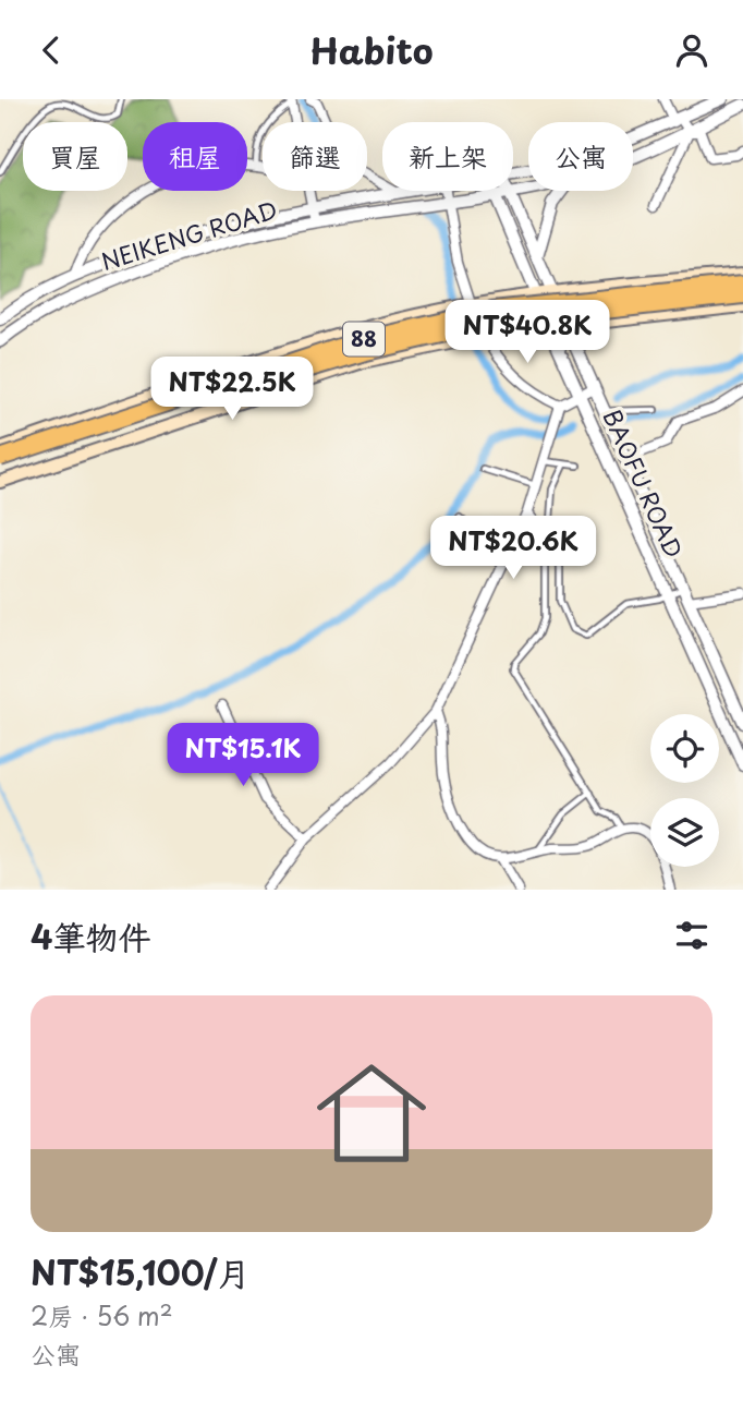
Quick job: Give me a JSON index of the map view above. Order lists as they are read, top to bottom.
{
  "streets": {
    "highway": ["88"],
    "street": ["NEIKENG ROAD", "BAOFU ROAD"]
  },
  "crossings": [
    ["NEIKENG ROAD", "BAOFU ROAD"]
  ],
  "page": {
    "header": "Habito",
    "chip": [
      "買屋",
      "租屋",
      "篩選",
      "新上架",
      "公寓"
    ],
    "price": [
      "NT$40.8K",
      "NT$22.5K",
      "NT$20.6K",
      "NT$15.1K"
    ],
    "heading": "4筆物件",
    "list": [
      {
        "name": "NT$15,100/月",
        "note": "2房 · 56 m² · 公寓"
      }
    ]
  }
}
